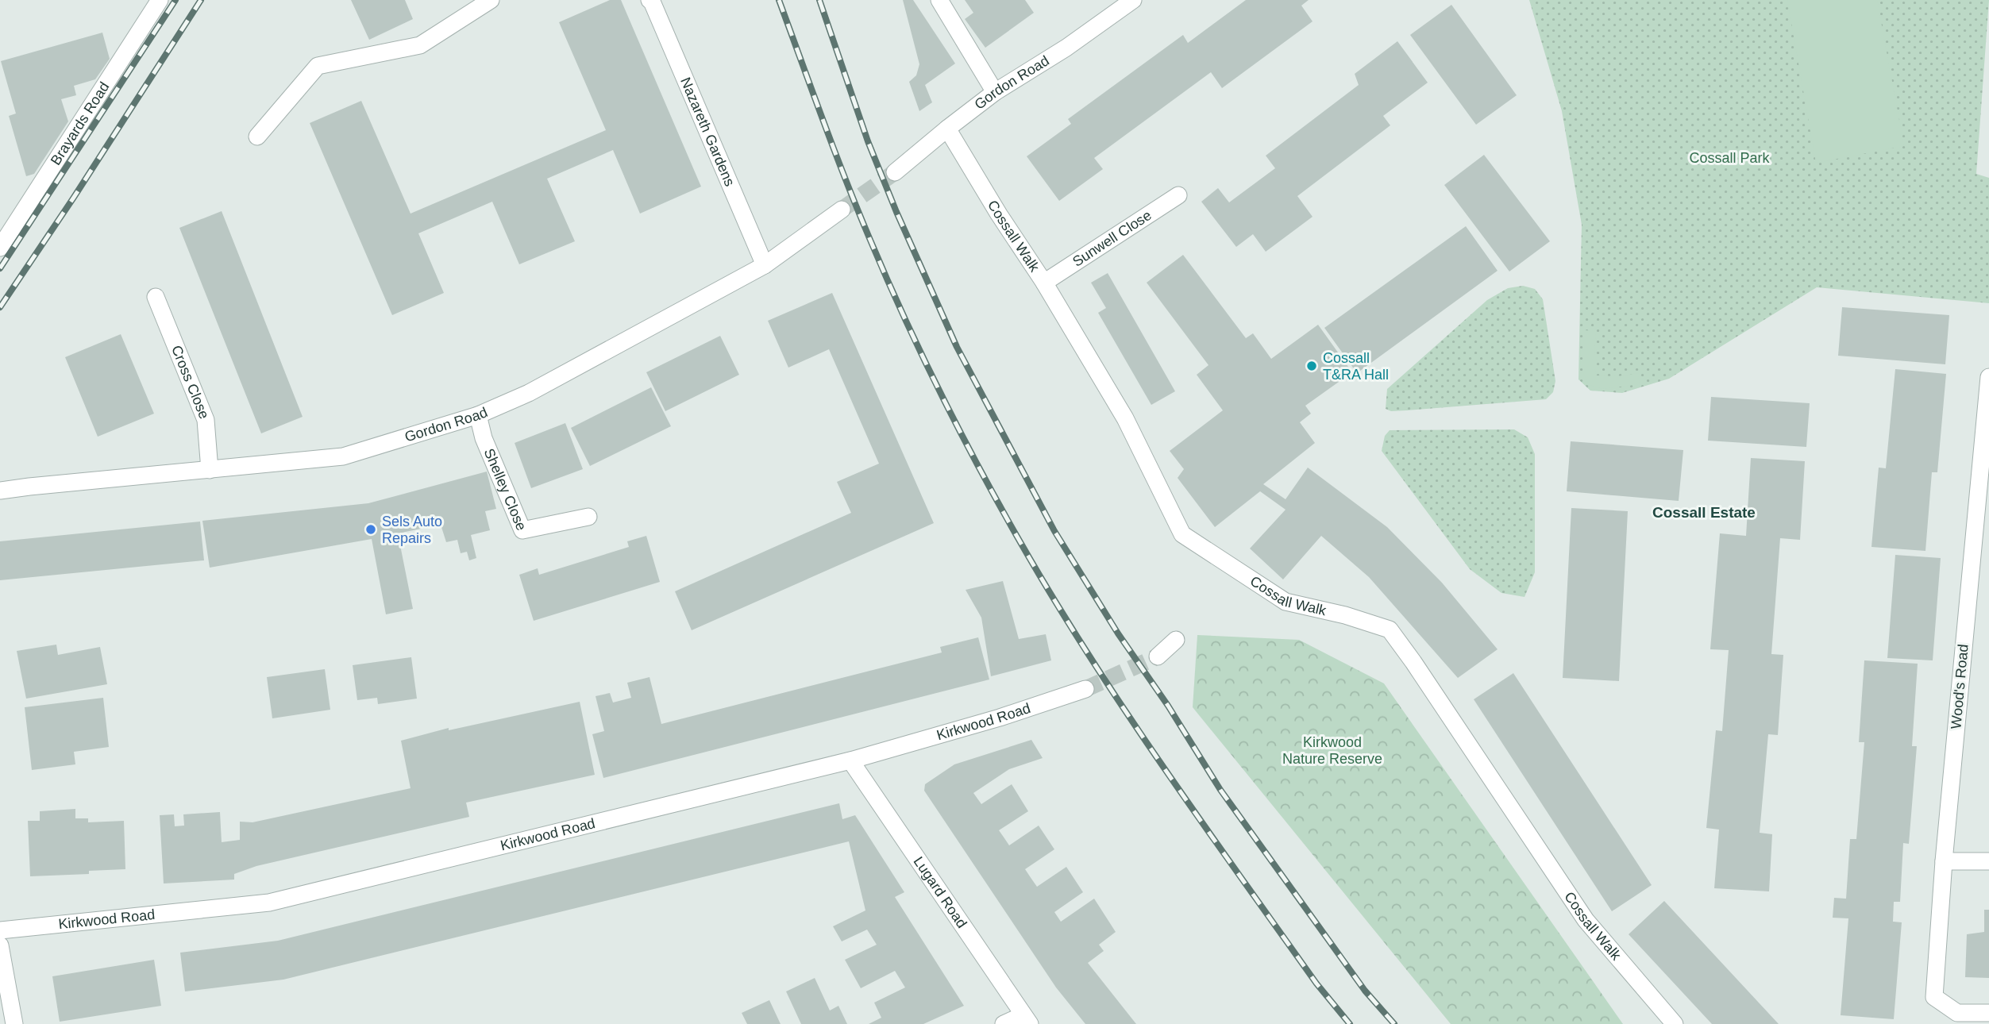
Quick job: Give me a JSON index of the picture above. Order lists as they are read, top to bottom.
{
  "streets": {
    "street": [
      "Gordon Road",
      "Brayards Road",
      "Nazareth Gardens",
      "Cossall Walk",
      "Sunwell Close",
      "Cross Close",
      "Shelley Close",
      "Wood's Road",
      "Kirkwood Road",
      "Lugard Road"
    ]
  },
  "crossings": [
    ["Gordon Road", "Nazareth Gardens"],
    ["Gordon Road", "Cossall Walk"],
    ["Gordon Road", "Cross Close"],
    ["Gordon Road", "Shelley Close"],
    ["Cossall Walk", "Sunwell Close"],
    ["Kirkwood Road", "Lugard Road"]
  ],
  "districts": ["Cossall Estate"],
  "parks": ["Cossall Park", "Kirkwood Nature Reserve"],
  "places": ["Cossall T&RA Hall", "Sels Auto Repairs"]
}
